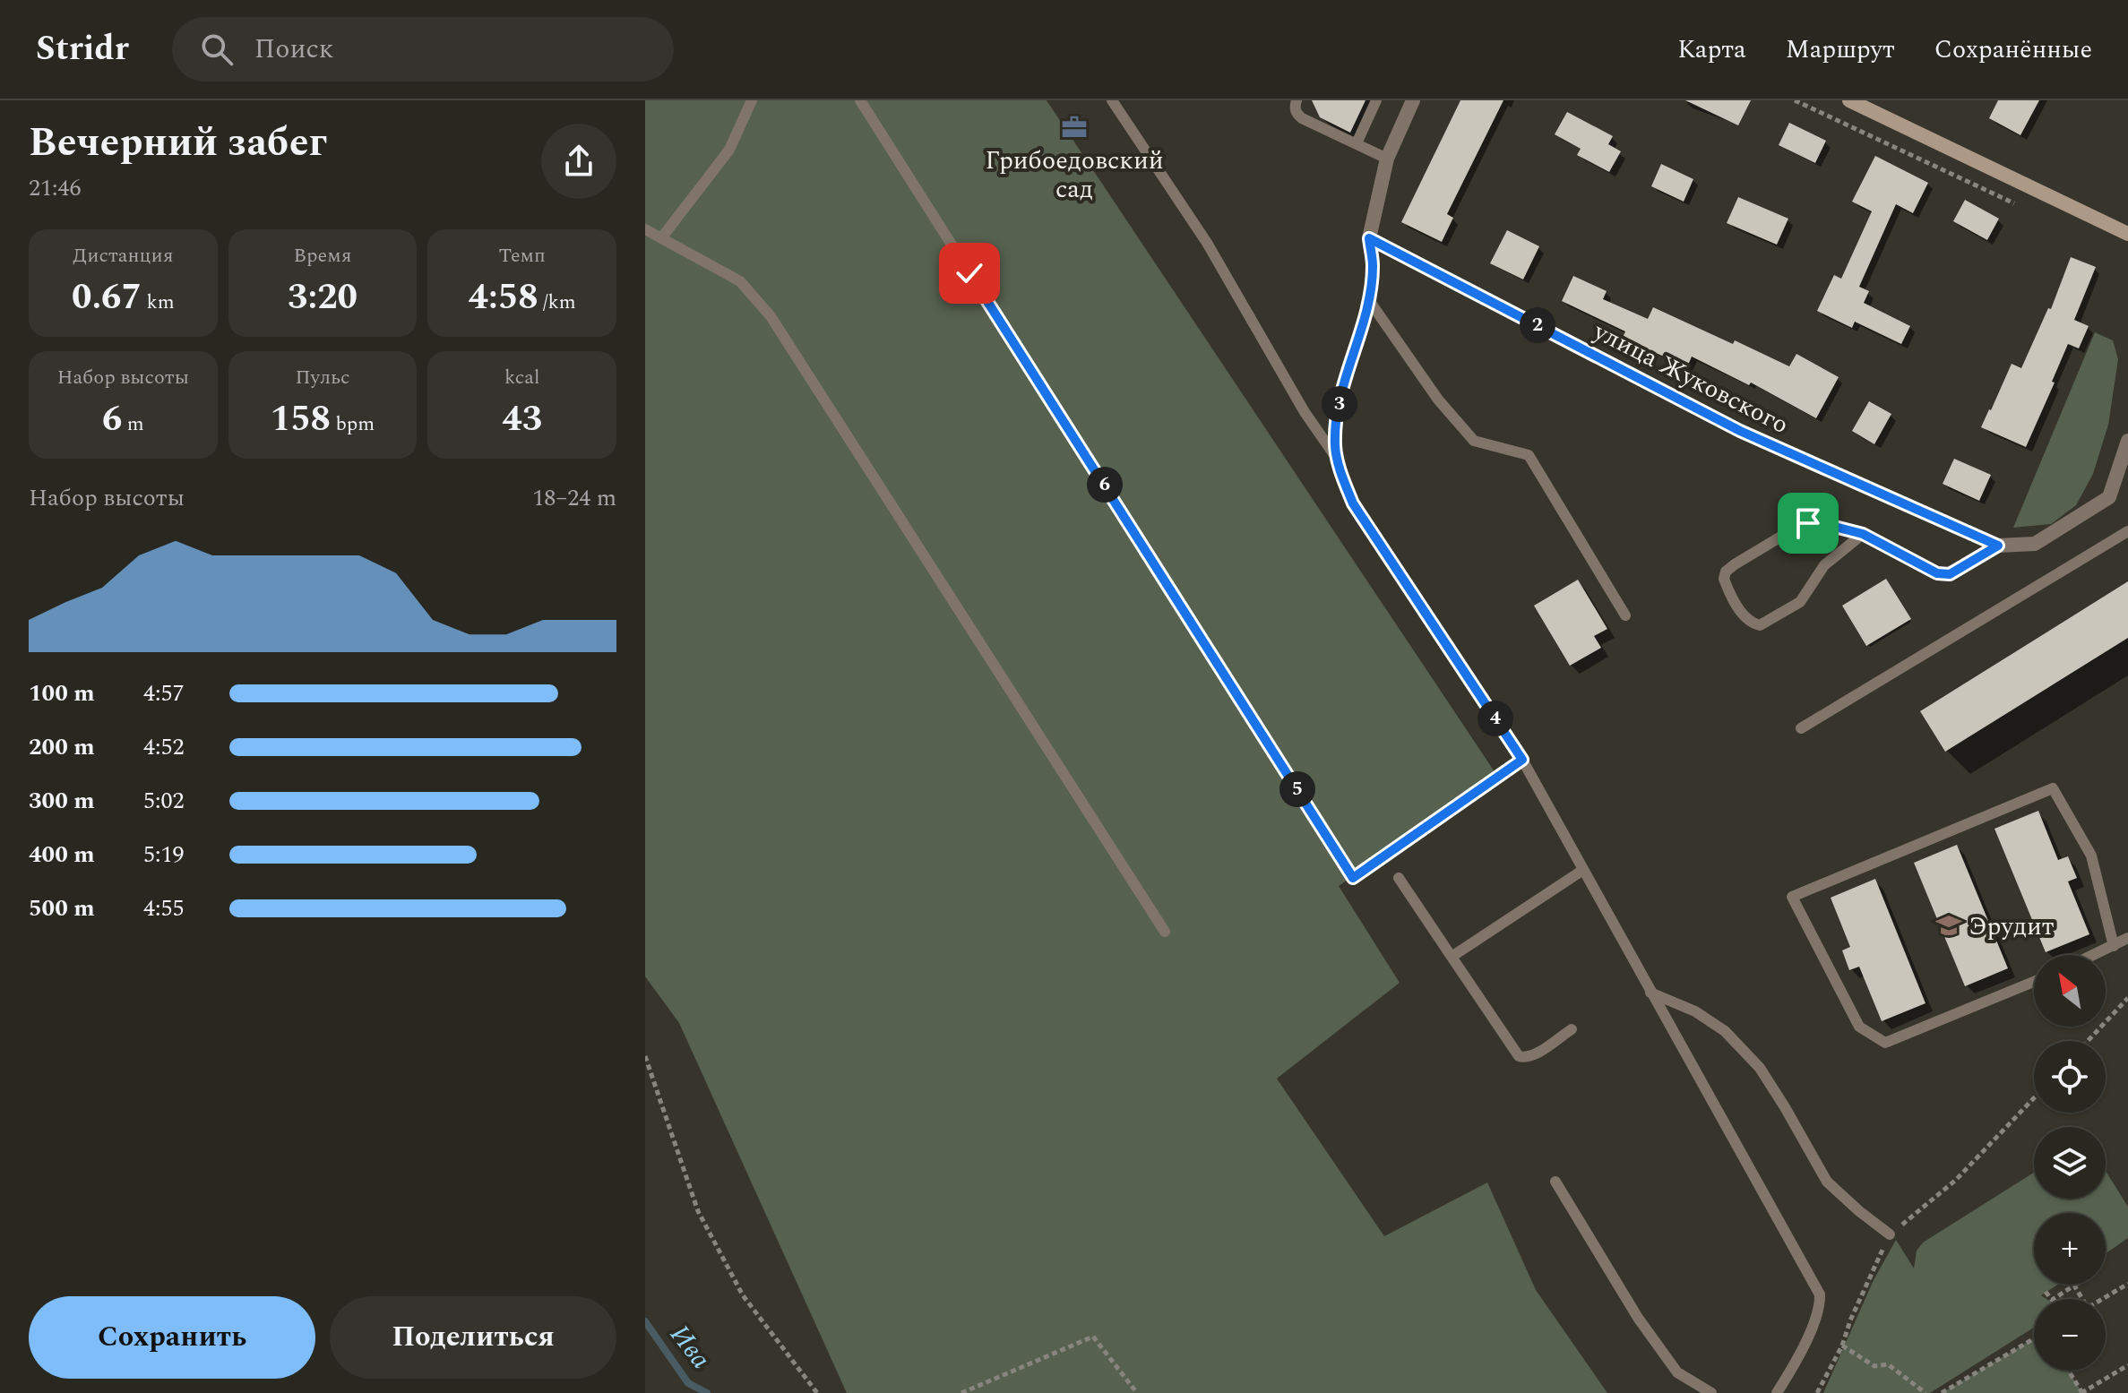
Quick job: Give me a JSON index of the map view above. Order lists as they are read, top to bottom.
{
  "streets": {
    "street": ["улица Жуковского"]
  },
  "water": ["Ива"],
  "places": {
    "office": ["Грибоедовский сад"],
    "school or university": ["Эрудит"]
  },
  "north": "top left",
  "page": {
    "header": "Stridr",
    "search": "Поиск",
    "nav": ["Карта", "Маршрут", "Сохранённые"],
    "heading": ["Вечерний забег", "21:46"],
    "stats": [
      ["Дистанция", "0.67 km"],
      ["Время", "3:20"],
      ["Темп", "4:58 /km"],
      ["Набор высоты", "6 m"],
      ["Пульс", "158 bpm"],
      ["kcal", "43"]
    ],
    "pins": [
      "2",
      "3",
      "6",
      "4",
      "5"
    ],
    "chart": ["Набор высоты", "18–24 m"],
    "list": [
      {
        "name": "100 m",
        "note": "4:57"
      },
      {
        "name": "200 m",
        "note": "4:52"
      },
      {
        "name": "300 m",
        "note": "5:02"
      },
      {
        "name": "400 m",
        "note": "5:19"
      },
      {
        "name": "500 m",
        "note": "4:55"
      }
    ],
    "map_buttons": ["+", "−"],
    "buttons": ["Сохранить", "Поделиться"]
  }
}
